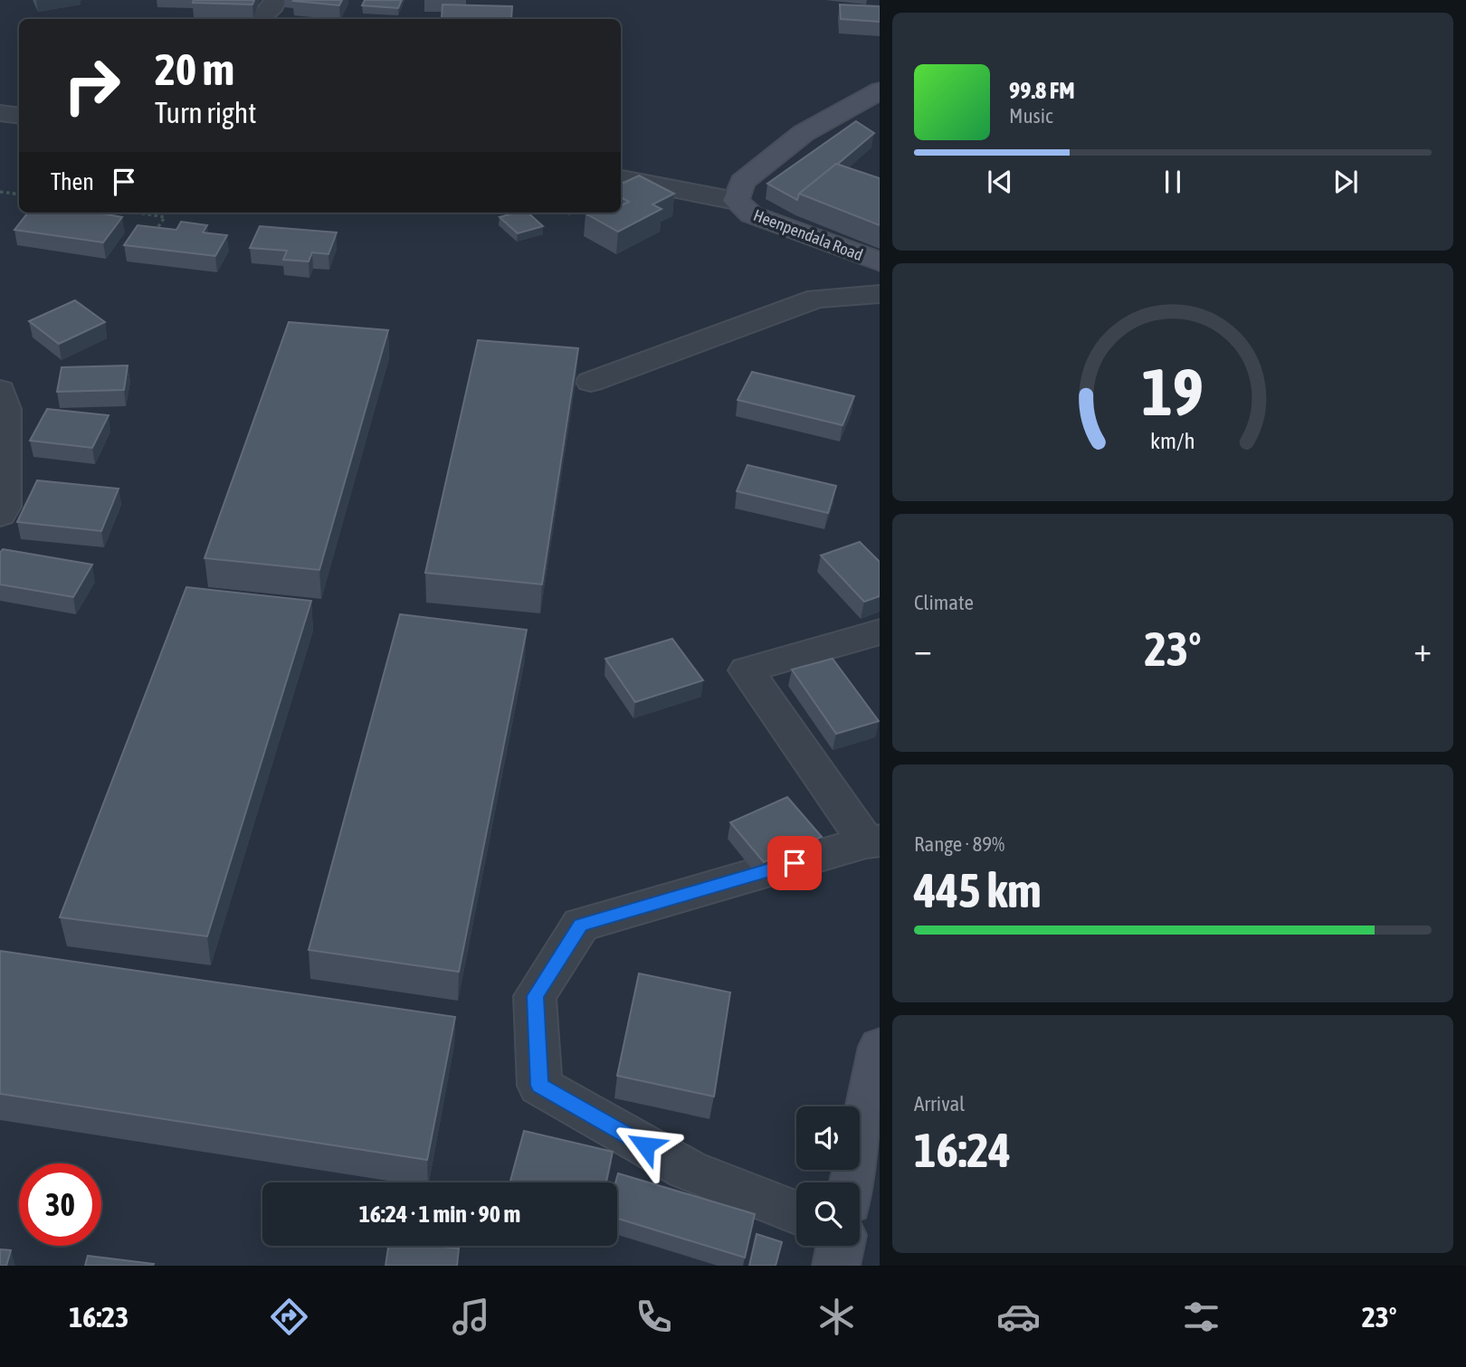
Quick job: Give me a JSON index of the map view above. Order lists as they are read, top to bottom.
{
  "streets": {
    "street": ["Heenpendala Road"]
  },
  "page": {
    "turn": ["20 m", "Turn right"],
    "song": ["99.8 FM", "Music"],
    "then": "Then",
    "tile": [
      "Climate",
      ["Range · 89%", "445 km"],
      ["Arrival", "16:24"]
    ],
    "heat": ["−", "23°", "+"],
    "limit": "30",
    "trip": "16:24 · 1 min · 90 m",
    "tabs": ["16:23", "23°"],
    "gauge": ["19", "km/h"]
  }
}
